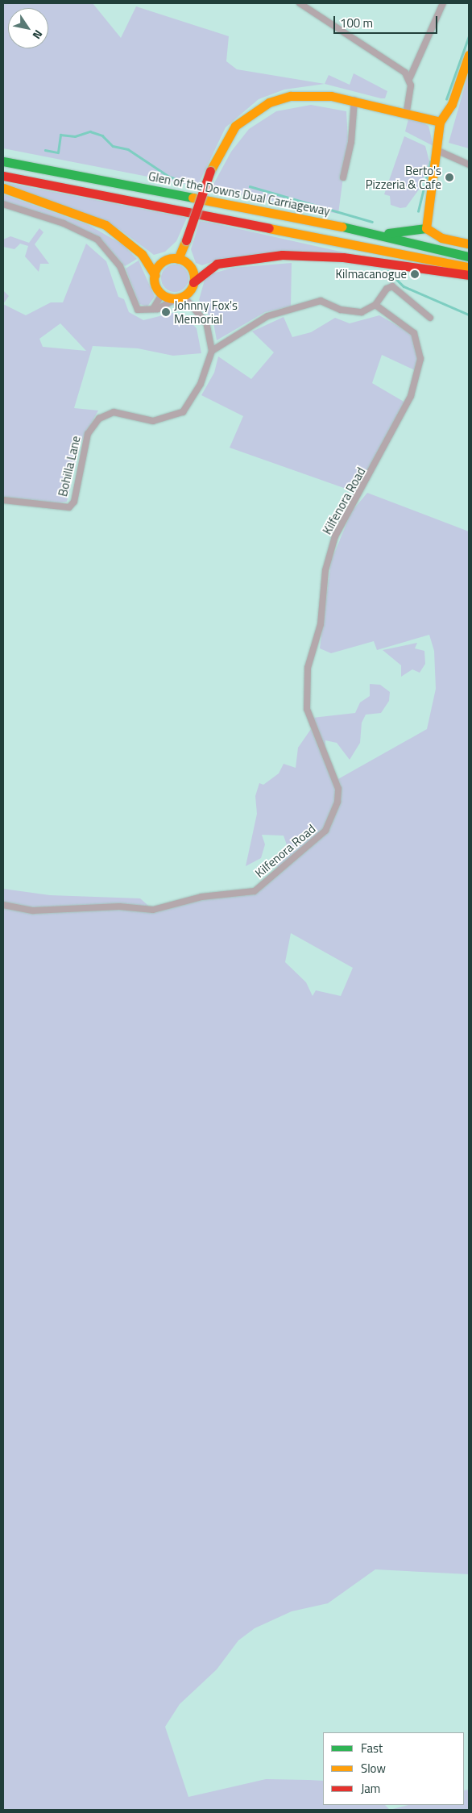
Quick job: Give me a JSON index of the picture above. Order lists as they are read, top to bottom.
{
  "streets": {
    "main road": ["Glen of the Downs Dual Carriageway"],
    "street": ["Bohilla Lane", "Kilfenora Road"]
  },
  "places": ["Berto's Pizzeria & Cafe", "Kilmacanogue", "Johnny Fox's Memorial"],
  "legend": ["Fast", "Slow", "Jam"],
  "scale_bar": "100 m",
  "north": "bottom right"
}
